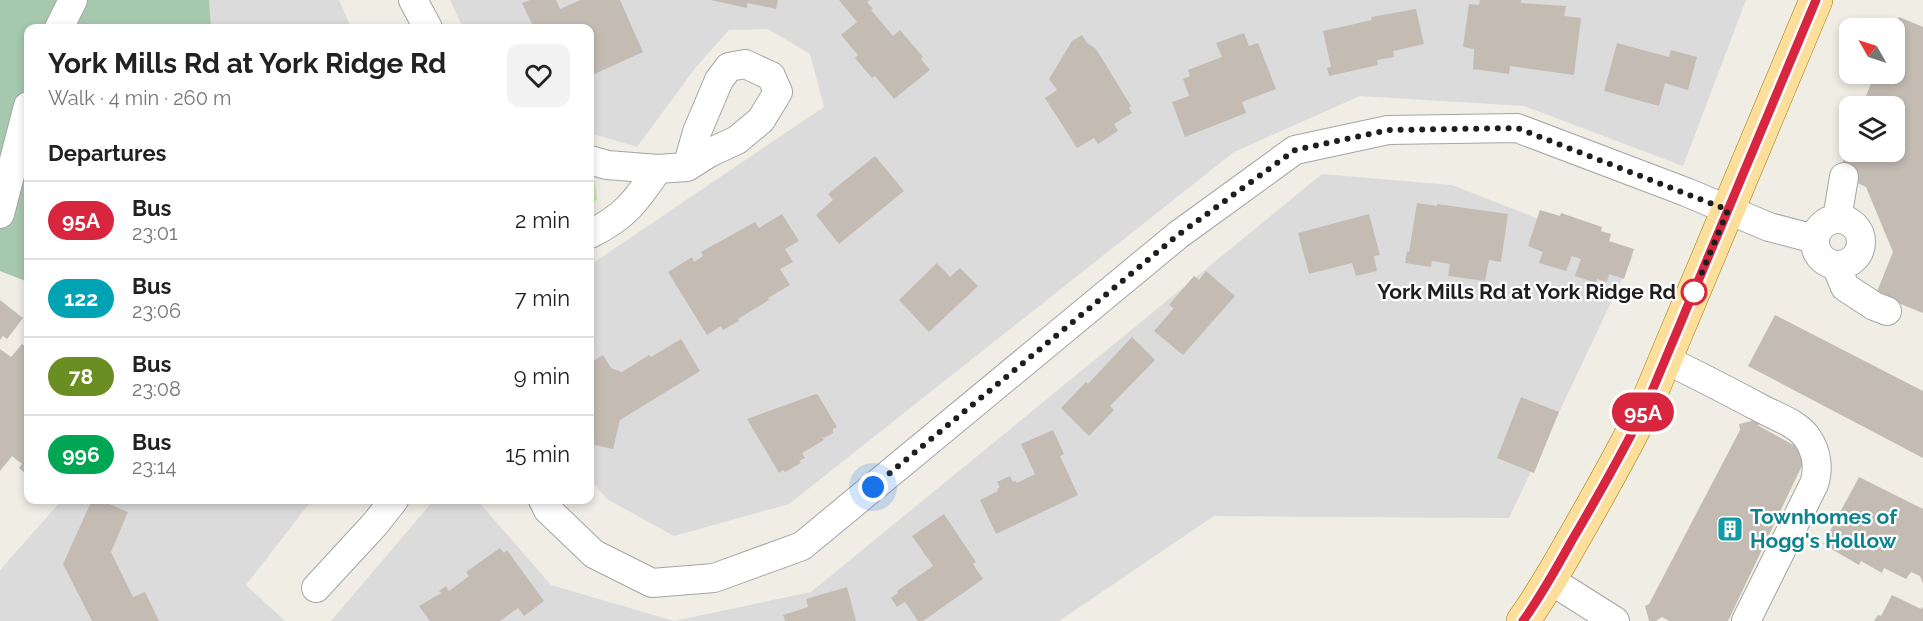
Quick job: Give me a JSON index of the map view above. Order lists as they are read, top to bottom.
{
  "places": {
    "other": ["York Mills Rd at York Ridge Rd"],
    "building": ["Townhomes of Hogg's Hollow"]
  },
  "lines": ["bus line 95A"],
  "north": "top left",
  "page": {
    "on_map": "95A",
    "heading": [
      ["York Mills Rd at York Ridge Rd", "Walk · 4 min · 260 m"],
      "Departures"
    ],
    "list": [
      {
        "mark": "95A",
        "name": "Bus",
        "note": "23:01",
        "value": "2 min"
      },
      {
        "mark": "122",
        "name": "Bus",
        "note": "23:06",
        "value": "7 min"
      },
      {
        "mark": "78",
        "name": "Bus",
        "note": "23:08",
        "value": "9 min"
      },
      {
        "mark": "996",
        "name": "Bus",
        "note": "23:14",
        "value": "15 min"
      }
    ]
  }
}
